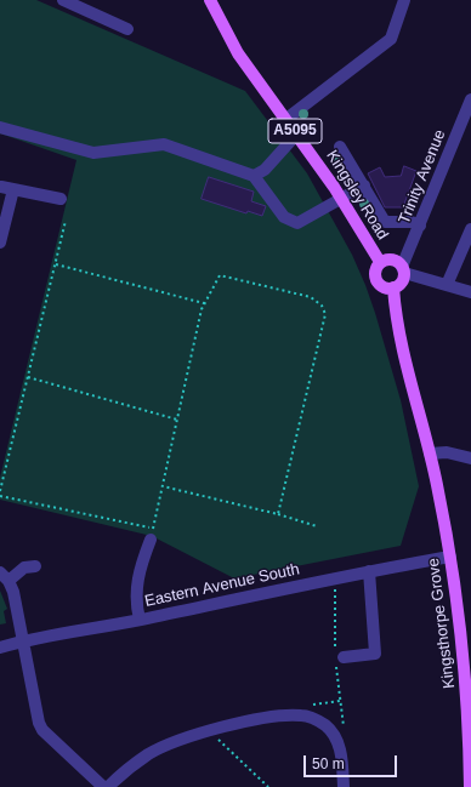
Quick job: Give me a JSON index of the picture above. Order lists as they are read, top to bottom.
{
  "streets": {
    "main road": ["A5095", "Kingsley Road", "Kingsthorpe Grove"],
    "street": ["Trinity Avenue", "Eastern Avenue South"]
  },
  "crossings": [
    ["Trinity Avenue", "Kingsley Road"],
    ["Trinity Avenue", "Kingsthorpe Grove"],
    ["Kingsley Road", "Kingsthorpe Grove"],
    ["Eastern Avenue South", "Kingsthorpe Grove"]
  ],
  "scale_bar": "50 m"
}
